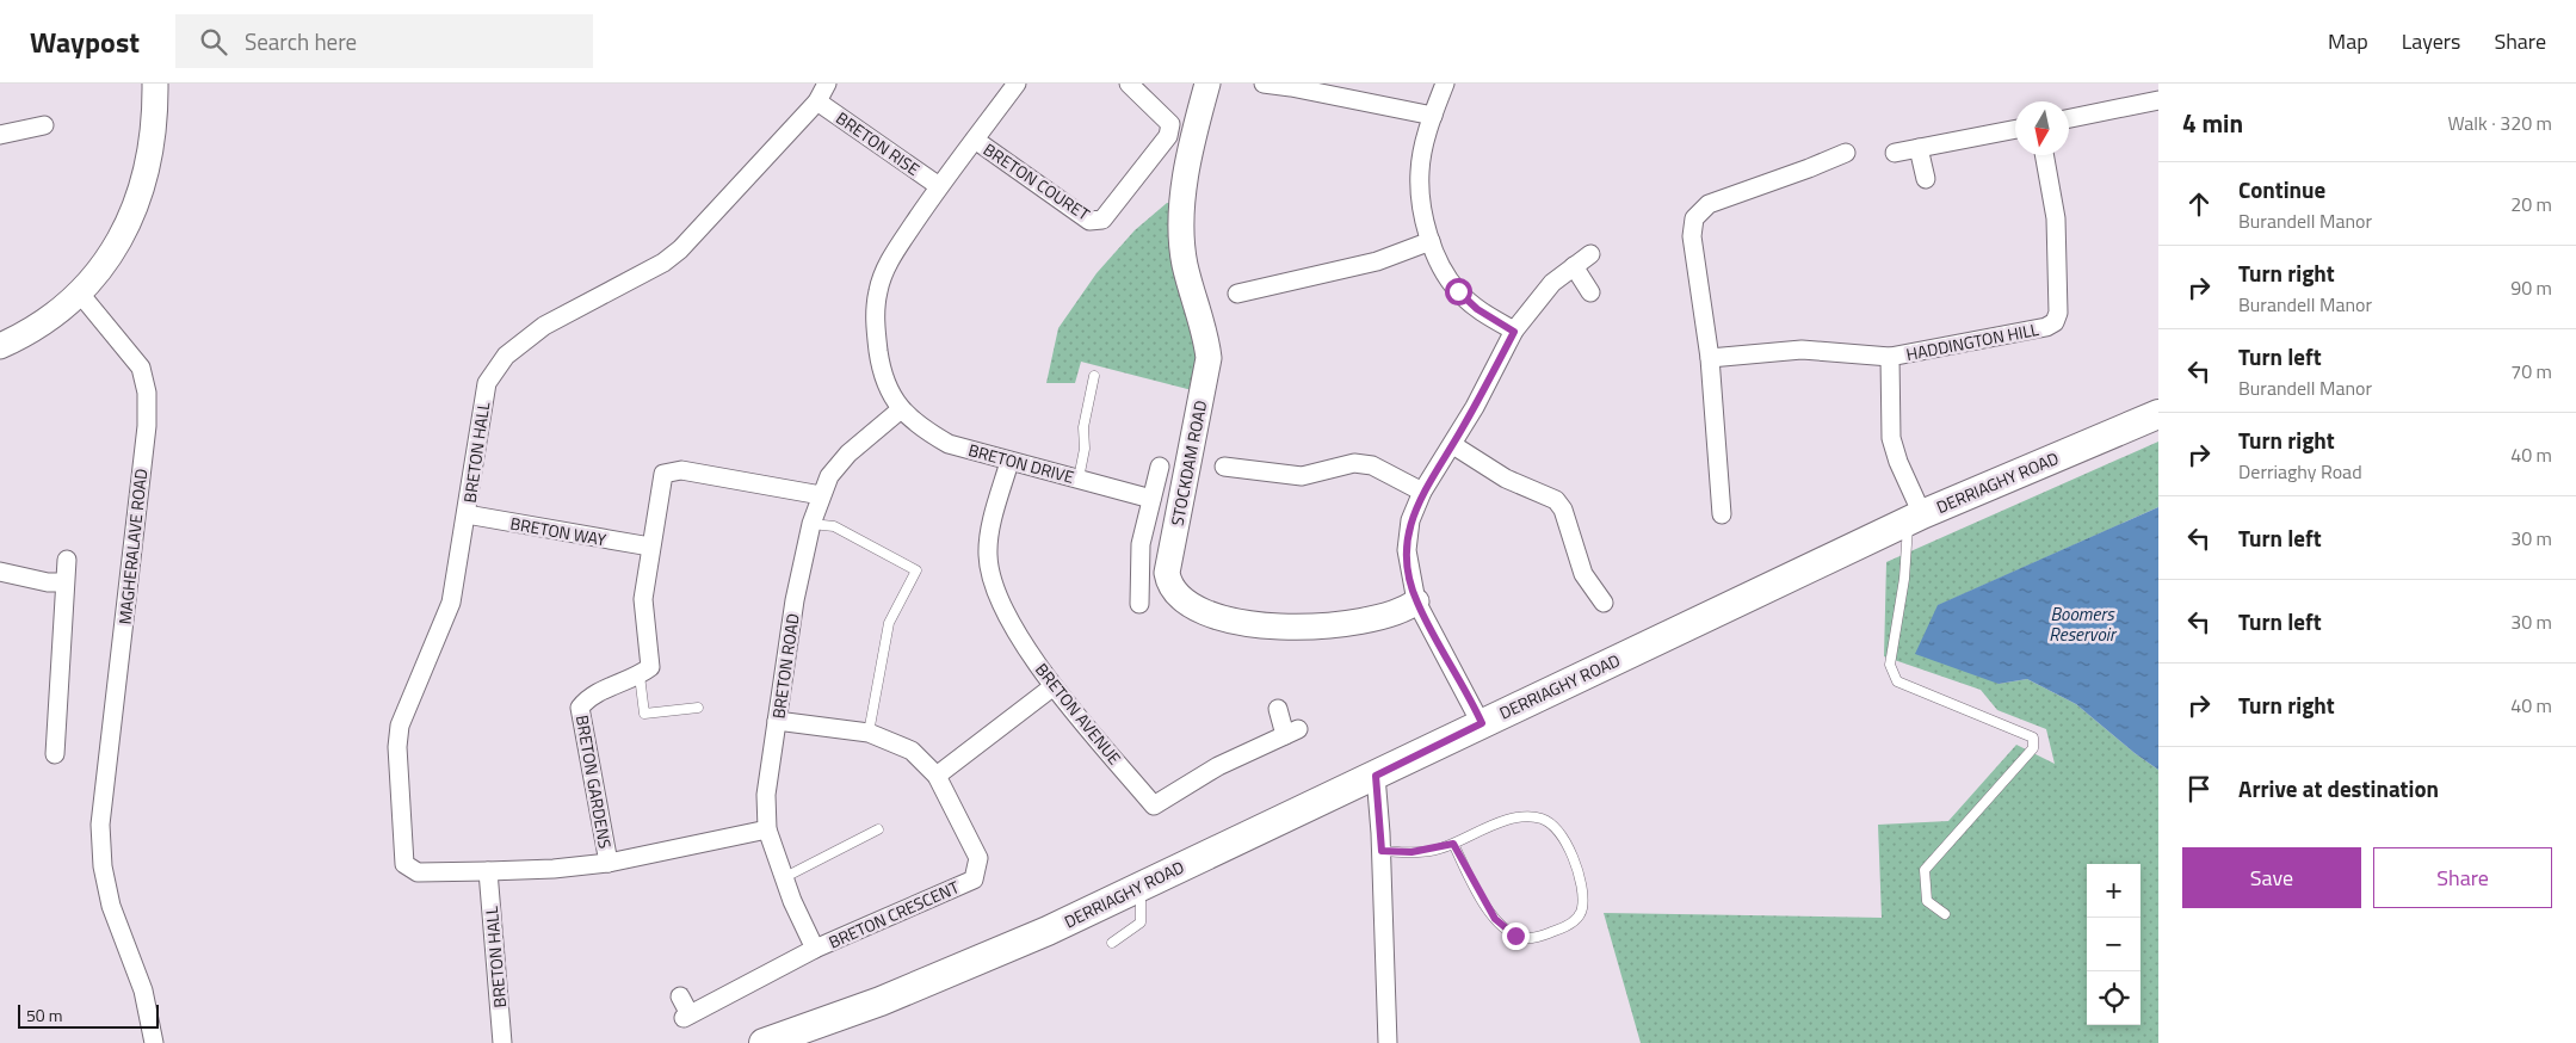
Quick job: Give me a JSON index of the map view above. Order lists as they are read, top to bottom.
{
  "streets": {
    "main road": ["DERRIAGHY ROAD"],
    "street": [
      "BRETON RISE",
      "BRETON COURET",
      "HADDINGTON HILL",
      "BRETON HALL",
      "BRETON DRIVE",
      "STOCKDAM ROAD",
      "BRETON WAY",
      "MAGHERALAVE ROAD",
      "BRETON ROAD",
      "BRETON AVENUE",
      "BRETON GARDENS",
      "BRETON CRESCENT"
    ]
  },
  "crossings": [
    ["BRETON RISE", "BRETON COURET"],
    ["BRETON RISE", "BRETON HALL"],
    ["BRETON COURET", "BRETON DRIVE"],
    ["BRETON COURET", "BRETON ROAD"],
    ["HADDINGTON HILL", "DERRIAGHY ROAD"],
    ["BRETON HALL", "BRETON WAY"],
    ["BRETON HALL", "BRETON ROAD"],
    ["BRETON HALL", "BRETON GARDENS"],
    ["BRETON DRIVE", "BRETON ROAD"],
    ["BRETON DRIVE", "BRETON AVENUE"],
    ["BRETON ROAD", "BRETON CRESCENT"]
  ],
  "water": ["Boomers Reservoir"],
  "scale_bar": "50 m",
  "north": "bottom",
  "page": {
    "header": "Waypost",
    "search": "Search here",
    "nav": ["Map", "Layers", "Share"],
    "heading": ["4 min", "Walk · 320 m"],
    "list": [
      ["Continue", "Burandell Manor", "20 m"],
      ["Turn right", "Burandell Manor", "90 m"],
      ["Turn left", "Burandell Manor", "70 m"],
      ["Turn right", "Derriaghy Road", "40 m"],
      ["Turn left", "30 m"],
      ["Turn left", "30 m"],
      ["Turn right", "40 m"],
      "Arrive at destination"
    ],
    "buttons": ["Save", "Share"],
    "map_buttons": ["+", "−"],
    "scale": "50 m"
  }
}
